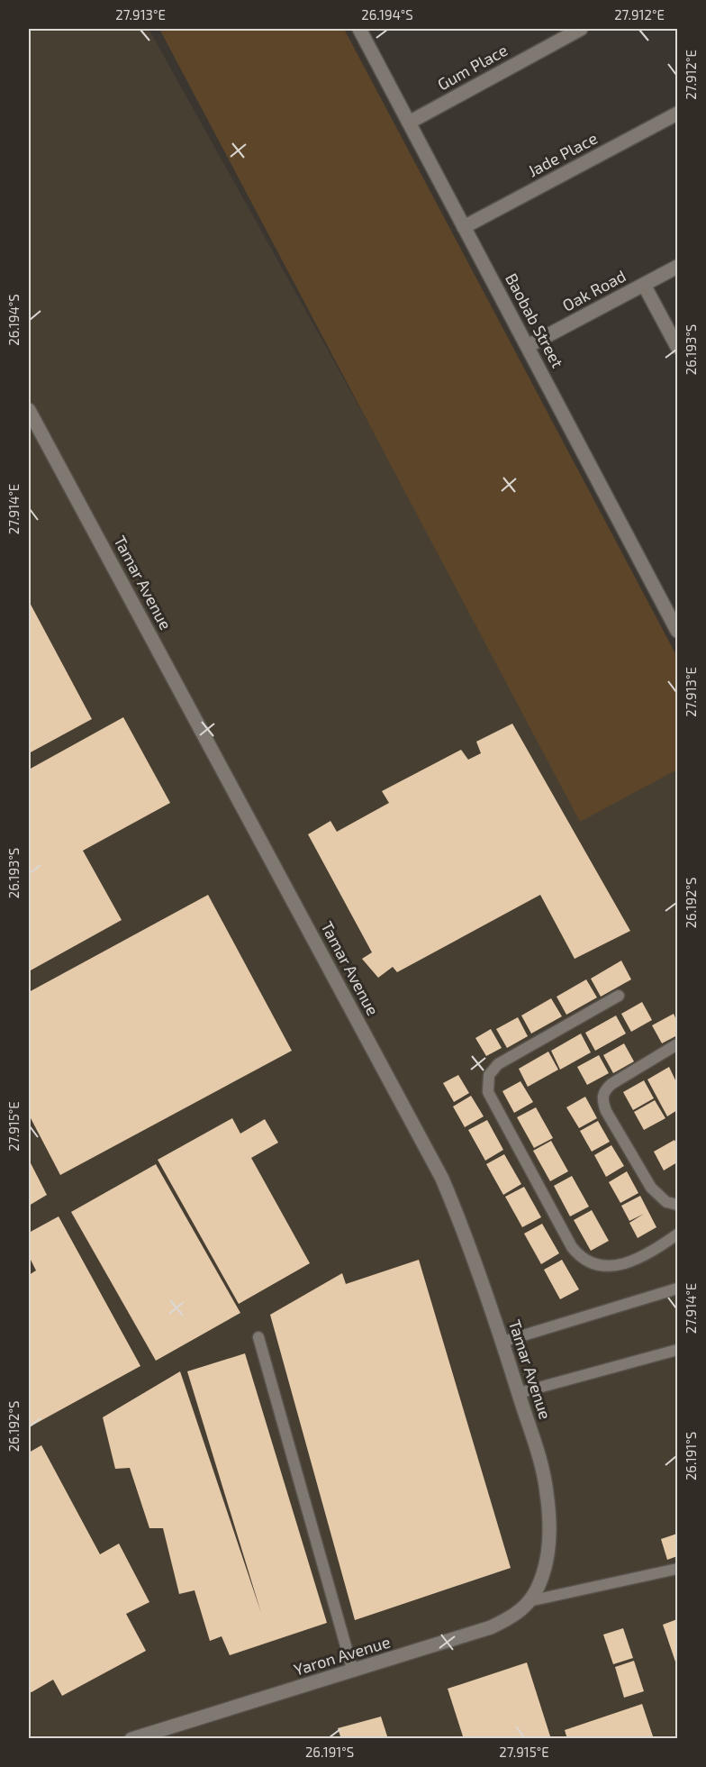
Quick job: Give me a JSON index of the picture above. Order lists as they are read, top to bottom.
{
  "streets": {
    "street": [
      "Gum Place",
      "Jade Place",
      "Oak Road",
      "Baobab Street",
      "Tamar Avenue",
      "Yaron Avenue"
    ]
  },
  "crossings": [
    ["Gum Place", "Baobab Street"],
    ["Jade Place", "Baobab Street"],
    ["Oak Road", "Baobab Street"],
    ["Tamar Avenue", "Yaron Avenue"]
  ],
  "coordinates": [
    "27.913°E",
    "26.194°S",
    "27.912°E",
    "26.193°S",
    "27.914°E",
    "26.192°S",
    "27.915°E",
    "26.191°S"
  ]
}
